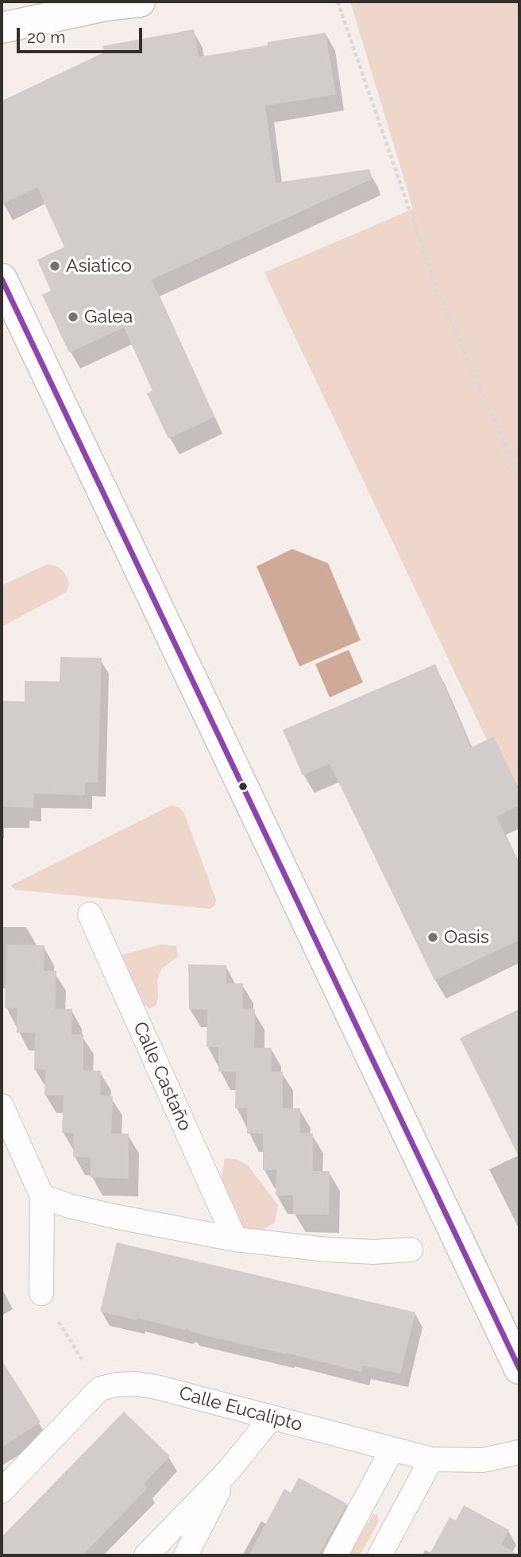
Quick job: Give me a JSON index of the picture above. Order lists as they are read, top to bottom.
{
  "streets": {
    "lane": ["Calle Castaño", "Calle Eucalipto"]
  },
  "places": ["Asiatico", "Galea", "Oasis"],
  "scale_bar": "20 m"
}
